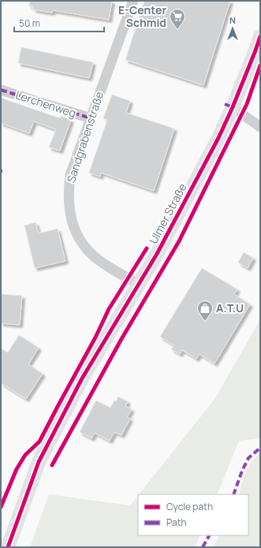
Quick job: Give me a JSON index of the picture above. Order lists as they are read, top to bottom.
{
  "streets": {
    "main road": ["Ulmer Straße"],
    "street": ["Lerchenweg", "Sandgrabenstraße"]
  },
  "crossings": [
    ["Lerchenweg", "Sandgrabenstraße"],
    ["Sandgrabenstraße", "Ulmer Straße"]
  ],
  "places": {
    "supermarket": ["E-Center Schmid"],
    "shop": ["A.T.U"]
  },
  "legend": ["Cycle path", "Path"],
  "scale_bar": "50 m",
  "north": "top"
}
